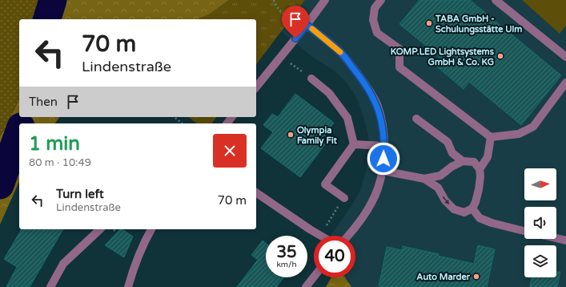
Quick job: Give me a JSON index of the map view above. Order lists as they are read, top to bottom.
{
  "places": [
    "TABA GmbH - Schulungsstätte Ulm",
    "KOMP.LED Lightsystems GmbH & Co. KG",
    "Olympia Family Fit",
    "Auto Marder"
  ],
  "north": "right",
  "page": {
    "turn": ["70 m", "Lindenstraße"],
    "then": "Then",
    "heading": ["1 min", "80 m · 10:49"],
    "list": [
      {
        "name": "Turn left",
        "note": "Lindenstraße",
        "value": "70 m"
      }
    ],
    "speed": "35 km/h",
    "limit": "40"
  }
}
